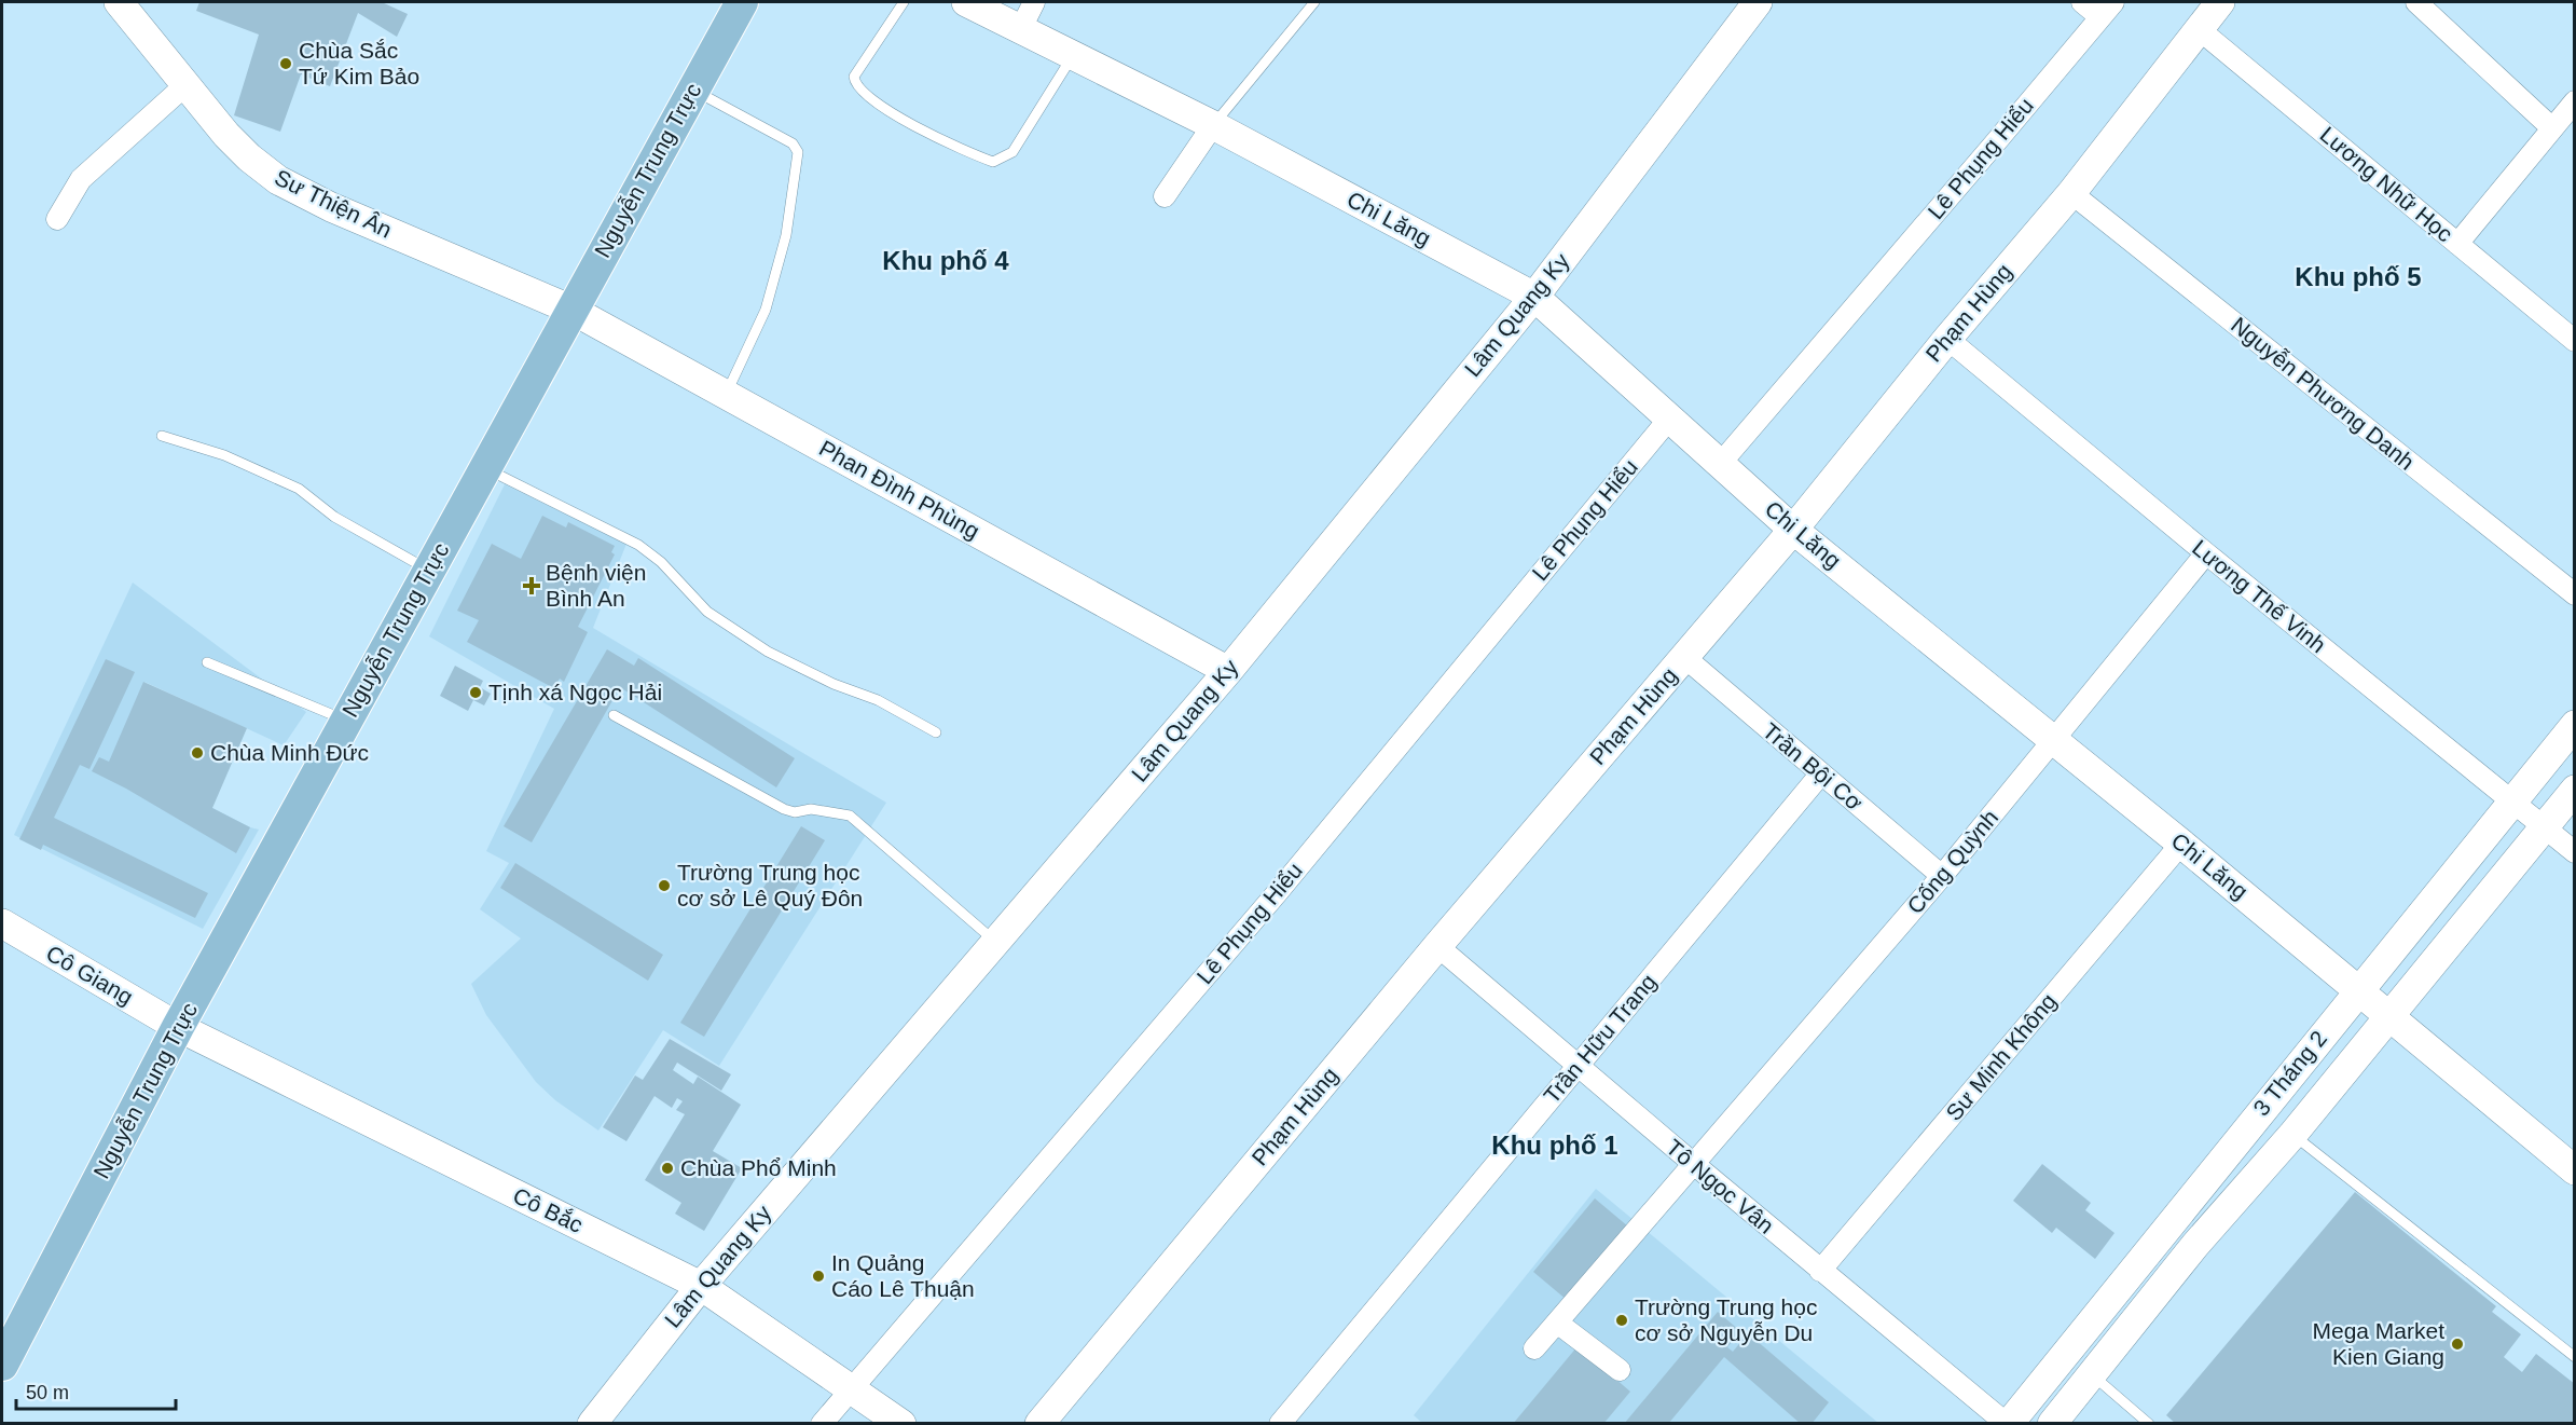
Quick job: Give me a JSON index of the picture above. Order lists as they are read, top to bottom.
{
  "streets": {
    "main road": ["Nguyễn Trung Trực"],
    "street": [
      "Lê Phụng Hiểu",
      "Lương Nhữ Học",
      "Sư Thiện Ân",
      "Chi Lăng",
      "Phạm Hùng",
      "Lâm Quang Ky",
      "Nguyễn Phương Danh",
      "Phan Đình Phùng",
      "Lương Thế Vinh",
      "Trần Bội Cơ",
      "Cống Quỳnh",
      "Cô Giang",
      "Trần Hữu Trang",
      "Sư Minh Không",
      "3 Tháng 2",
      "Tô Ngọc Vân",
      "Cô Bắc"
    ]
  },
  "crossings": [
    ["Lê Phụng Hiểu", "Chi Lăng"],
    ["Lê Phụng Hiểu", "Cô Bắc"],
    ["Nguyễn Trung Trực", "Sư Thiện Ân"],
    ["Nguyễn Trung Trực", "Phan Đình Phùng"],
    ["Nguyễn Trung Trực", "Cô Giang"],
    ["Nguyễn Trung Trực", "Cô Bắc"],
    ["Lương Nhữ Học", "Phạm Hùng"],
    ["Sư Thiện Ân", "Phan Đình Phùng"],
    ["Chi Lăng", "Phạm Hùng"],
    ["Chi Lăng", "Lâm Quang Ky"],
    ["Chi Lăng", "Cống Quỳnh"],
    ["Chi Lăng", "Sư Minh Không"],
    ["Chi Lăng", "3 Tháng 2"],
    ["Phạm Hùng", "Nguyễn Phương Danh"],
    ["Phạm Hùng", "Lương Thế Vinh"],
    ["Phạm Hùng", "Trần Bội Cơ"],
    ["Phạm Hùng", "Tô Ngọc Vân"],
    ["Lâm Quang Ky", "Phan Đình Phùng"],
    ["Lâm Quang Ky", "Cô Bắc"],
    ["Lương Thế Vinh", "Cống Quỳnh"],
    ["Lương Thế Vinh", "3 Tháng 2"],
    ["Trần Bội Cơ", "Cống Quỳnh"],
    ["Trần Bội Cơ", "Trần Hữu Trang"],
    ["Cống Quỳnh", "Tô Ngọc Vân"],
    ["Cô Giang", "Cô Bắc"],
    ["Trần Hữu Trang", "Tô Ngọc Vân"],
    ["Sư Minh Không", "Tô Ngọc Vân"],
    ["3 Tháng 2", "Tô Ngọc Vân"]
  ],
  "districts": ["Khu phố 4", "Khu phố 5", "Khu phố 1"],
  "places": {
    "other": [
      "Chùa Sắc Tứ Kim Bảo",
      "Tịnh xá Ngọc Hải",
      "Chùa Minh Đức",
      "Trường Trung học cơ sở Lê Quý Đôn",
      "Chùa Phổ Minh",
      "In Quảng Cáo Lê Thuận",
      "Trường Trung học cơ sở Nguyễn Du",
      "Mega Market Kien Giang"
    ],
    "health": ["Bệnh viện Bình An"]
  },
  "scale_bar": "50 m"
}
